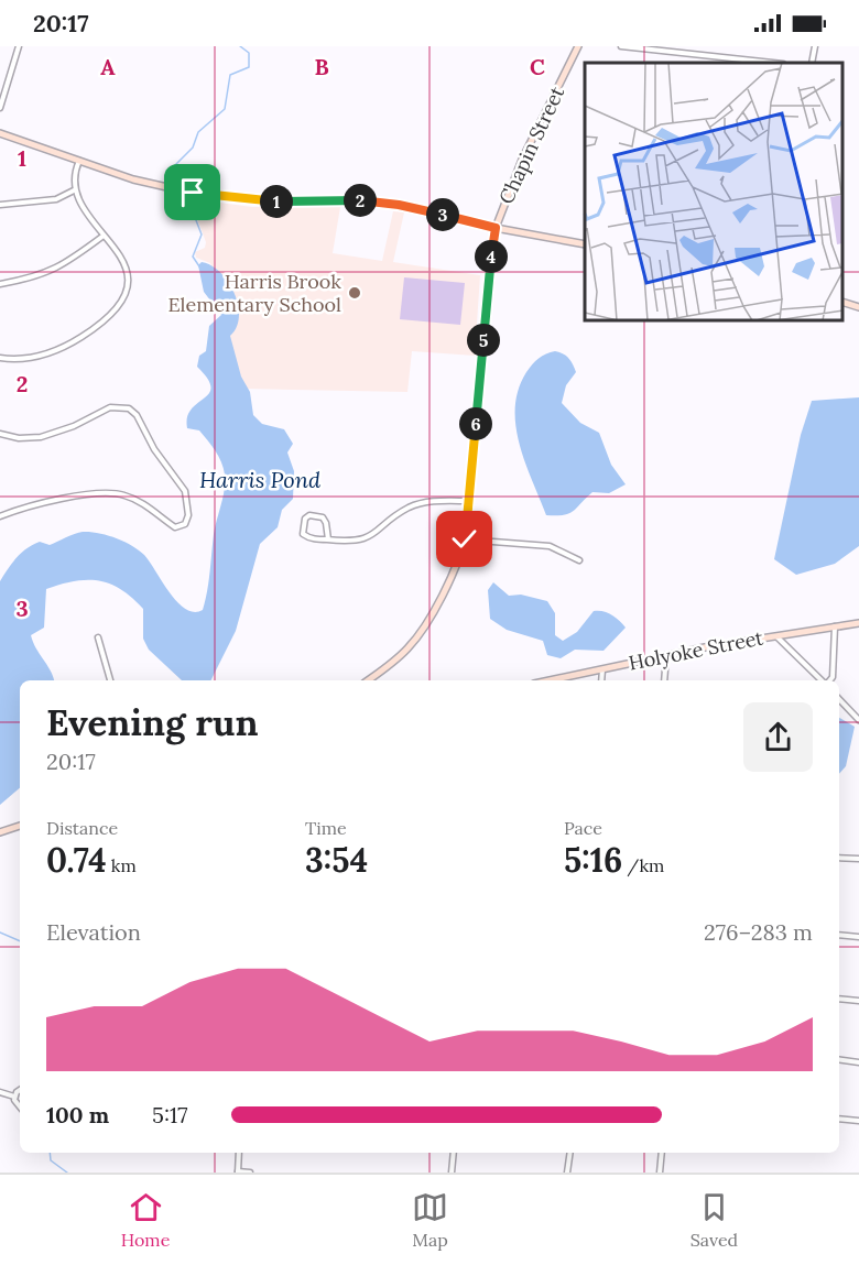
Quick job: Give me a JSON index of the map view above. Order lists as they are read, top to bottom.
{
  "streets": {
    "main road": ["Chapin Street", "Holyoke Street"]
  },
  "water": ["Harris Pond"],
  "places": ["Harris Brook Elementary School"],
  "page": {
    "status": "20:17",
    "pins": [
      "2",
      "1",
      "3",
      "4",
      "5",
      "6"
    ],
    "heading": ["Evening run", "20:17"],
    "stats": [
      ["Distance", "0.74 km"],
      ["Time", "3:54"],
      ["Pace", "5:16 /km"]
    ],
    "chart": ["Elevation", "276–283 m"],
    "list": [
      {
        "name": "100 m",
        "note": "5:17"
      }
    ],
    "tabs": ["Home", "Map", "Saved"]
  },
  "grid": {
    "columns": ["A", "B", "C"],
    "rows": ["1", "2", "3"]
  }
}
